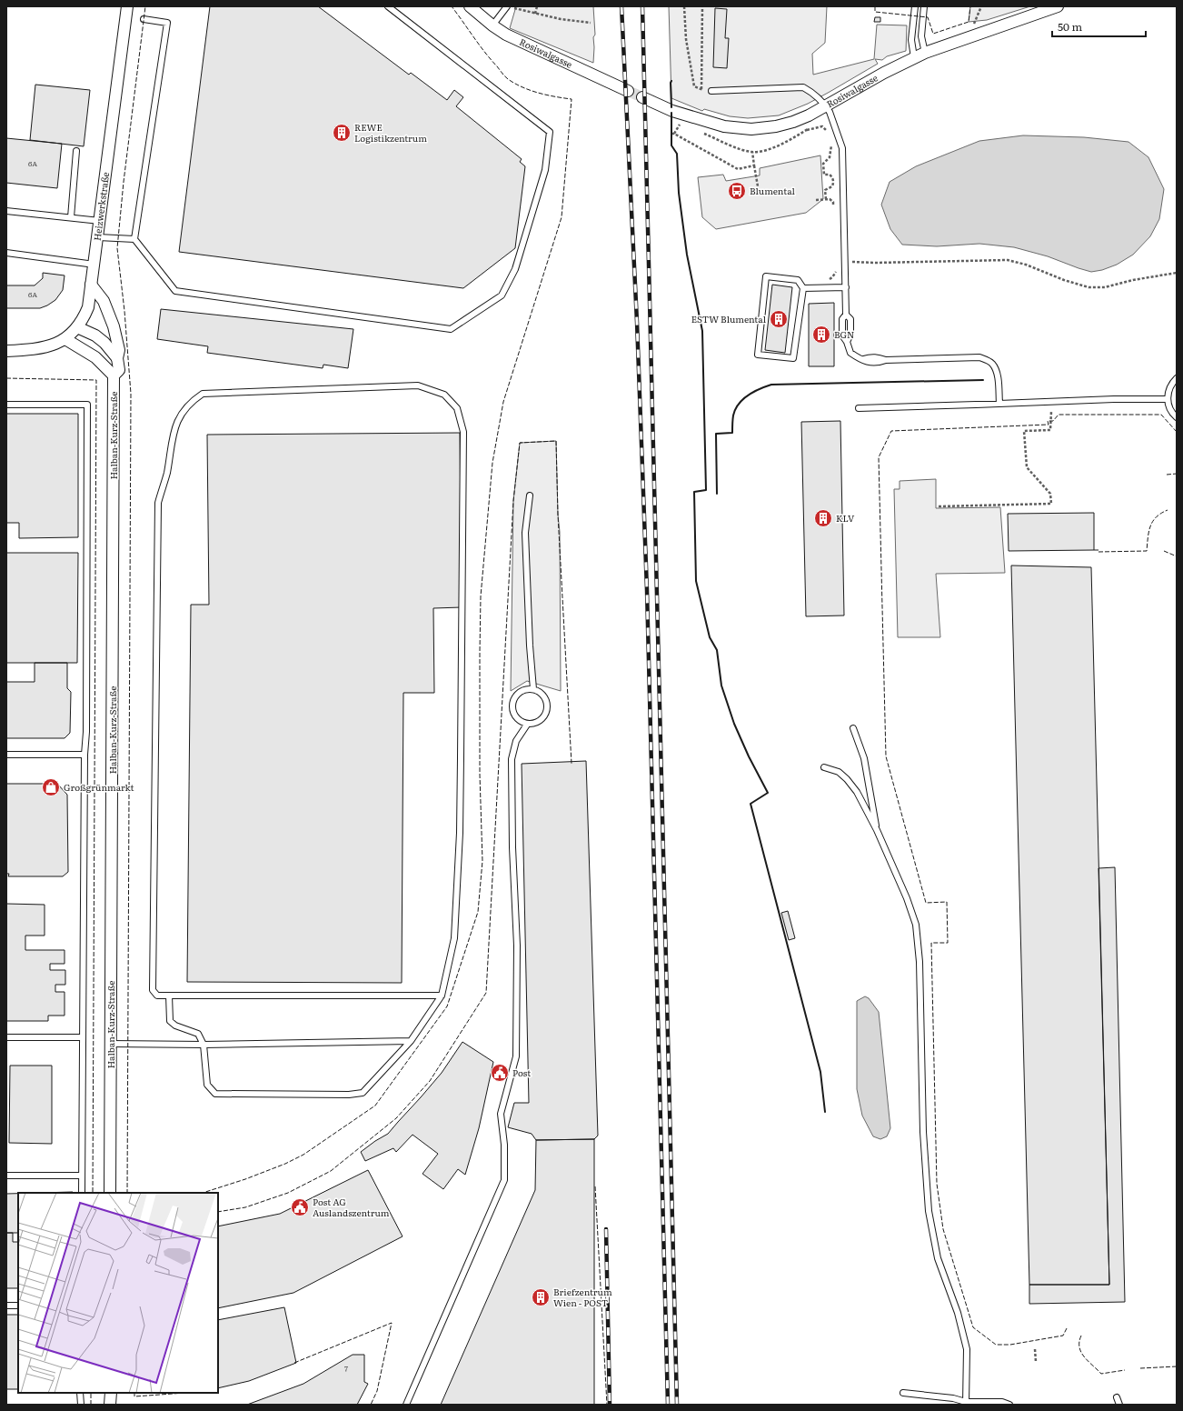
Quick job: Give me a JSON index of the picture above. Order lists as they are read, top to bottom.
{
  "streets": {
    "street": ["Rosiwalgasse", "Heizwerkstraße", "Halban-Kurz-Straße"]
  },
  "crossings": [
    ["Heizwerkstraße", "Halban-Kurz-Straße"]
  ],
  "places": {
    "building": [
      "REWE Logistikzentrum",
      "ESTW Blumental",
      "BGN",
      "KLV",
      "Briefzentrum Wien - POST"
    ],
    "bus stop": ["Blumental"],
    "shop": ["Großgrünmarkt"],
    "public building": ["Post", "Post AG Auslandszentrum"]
  },
  "house_numbers": ["6A", "6A", "7"],
  "scale_bar": "50 m"
}
